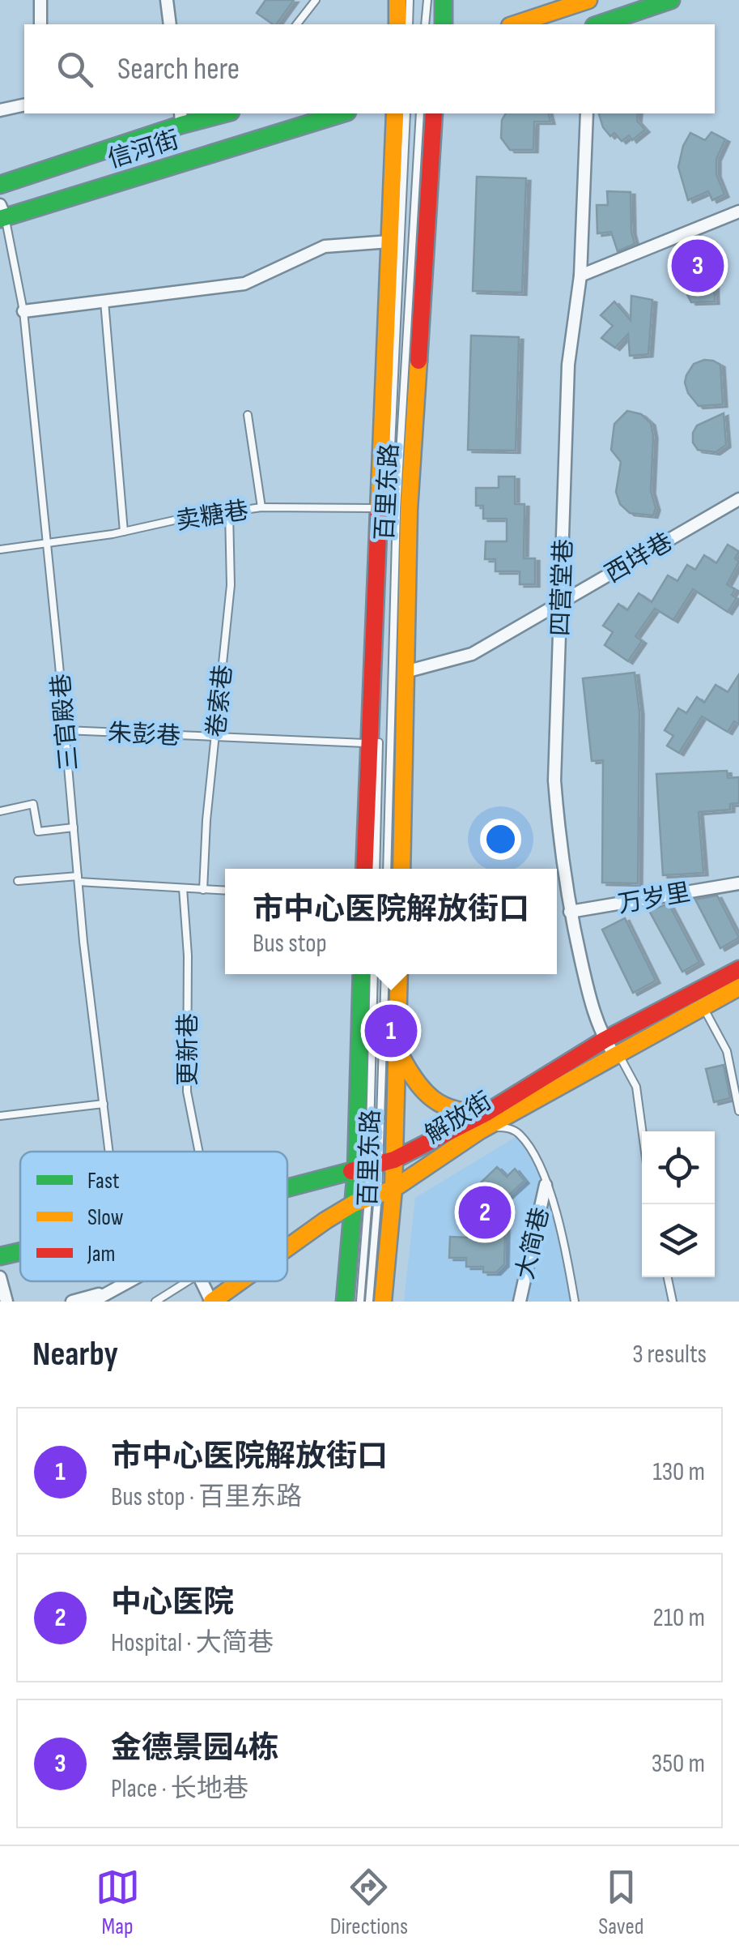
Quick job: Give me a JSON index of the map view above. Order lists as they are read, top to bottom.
{
  "streets": {
    "main road": ["信河街", "百里东路", "解放街"],
    "street": [
      "西垟巷",
      "四营堂巷",
      "万岁里",
      "大简巷"
    ],
    "lane": [
      "卖糖巷",
      "卷索巷",
      "三官殿巷",
      "朱彭巷",
      "更新巷"
    ]
  },
  "crossings": [
    ["信河街", "三官殿巷"],
    ["百里东路", "卖糖巷"],
    ["百里东路", "西垟巷"],
    ["百里东路", "朱彭巷"],
    ["百里东路", "解放街"],
    ["卖糖巷", "卷索巷"],
    ["卖糖巷", "三官殿巷"],
    ["西垟巷", "四营堂巷"],
    ["四营堂巷", "万岁里"],
    ["四营堂巷", "解放街"],
    ["卷索巷", "朱彭巷"],
    ["三官殿巷", "朱彭巷"]
  ],
  "legend": ["Fast", "Slow", "Jam"],
  "page": {
    "search": "Search here",
    "pins": ["3", "1", "2"],
    "popup": ["市中心医院解放街口", "Bus stop"],
    "heading": ["Nearby", "3 results"],
    "list": [
      {
        "mark": "1",
        "name": "市中心医院解放街口",
        "note": "Bus stop · 百里东路",
        "value": "130 m"
      },
      {
        "mark": "2",
        "name": "中心医院",
        "note": "Hospital · 大简巷",
        "value": "210 m"
      },
      {
        "mark": "3",
        "name": "金德景园4栋",
        "note": "Place · 长地巷",
        "value": "350 m"
      }
    ],
    "nav": ["Map", "Directions", "Saved"]
  }
}
